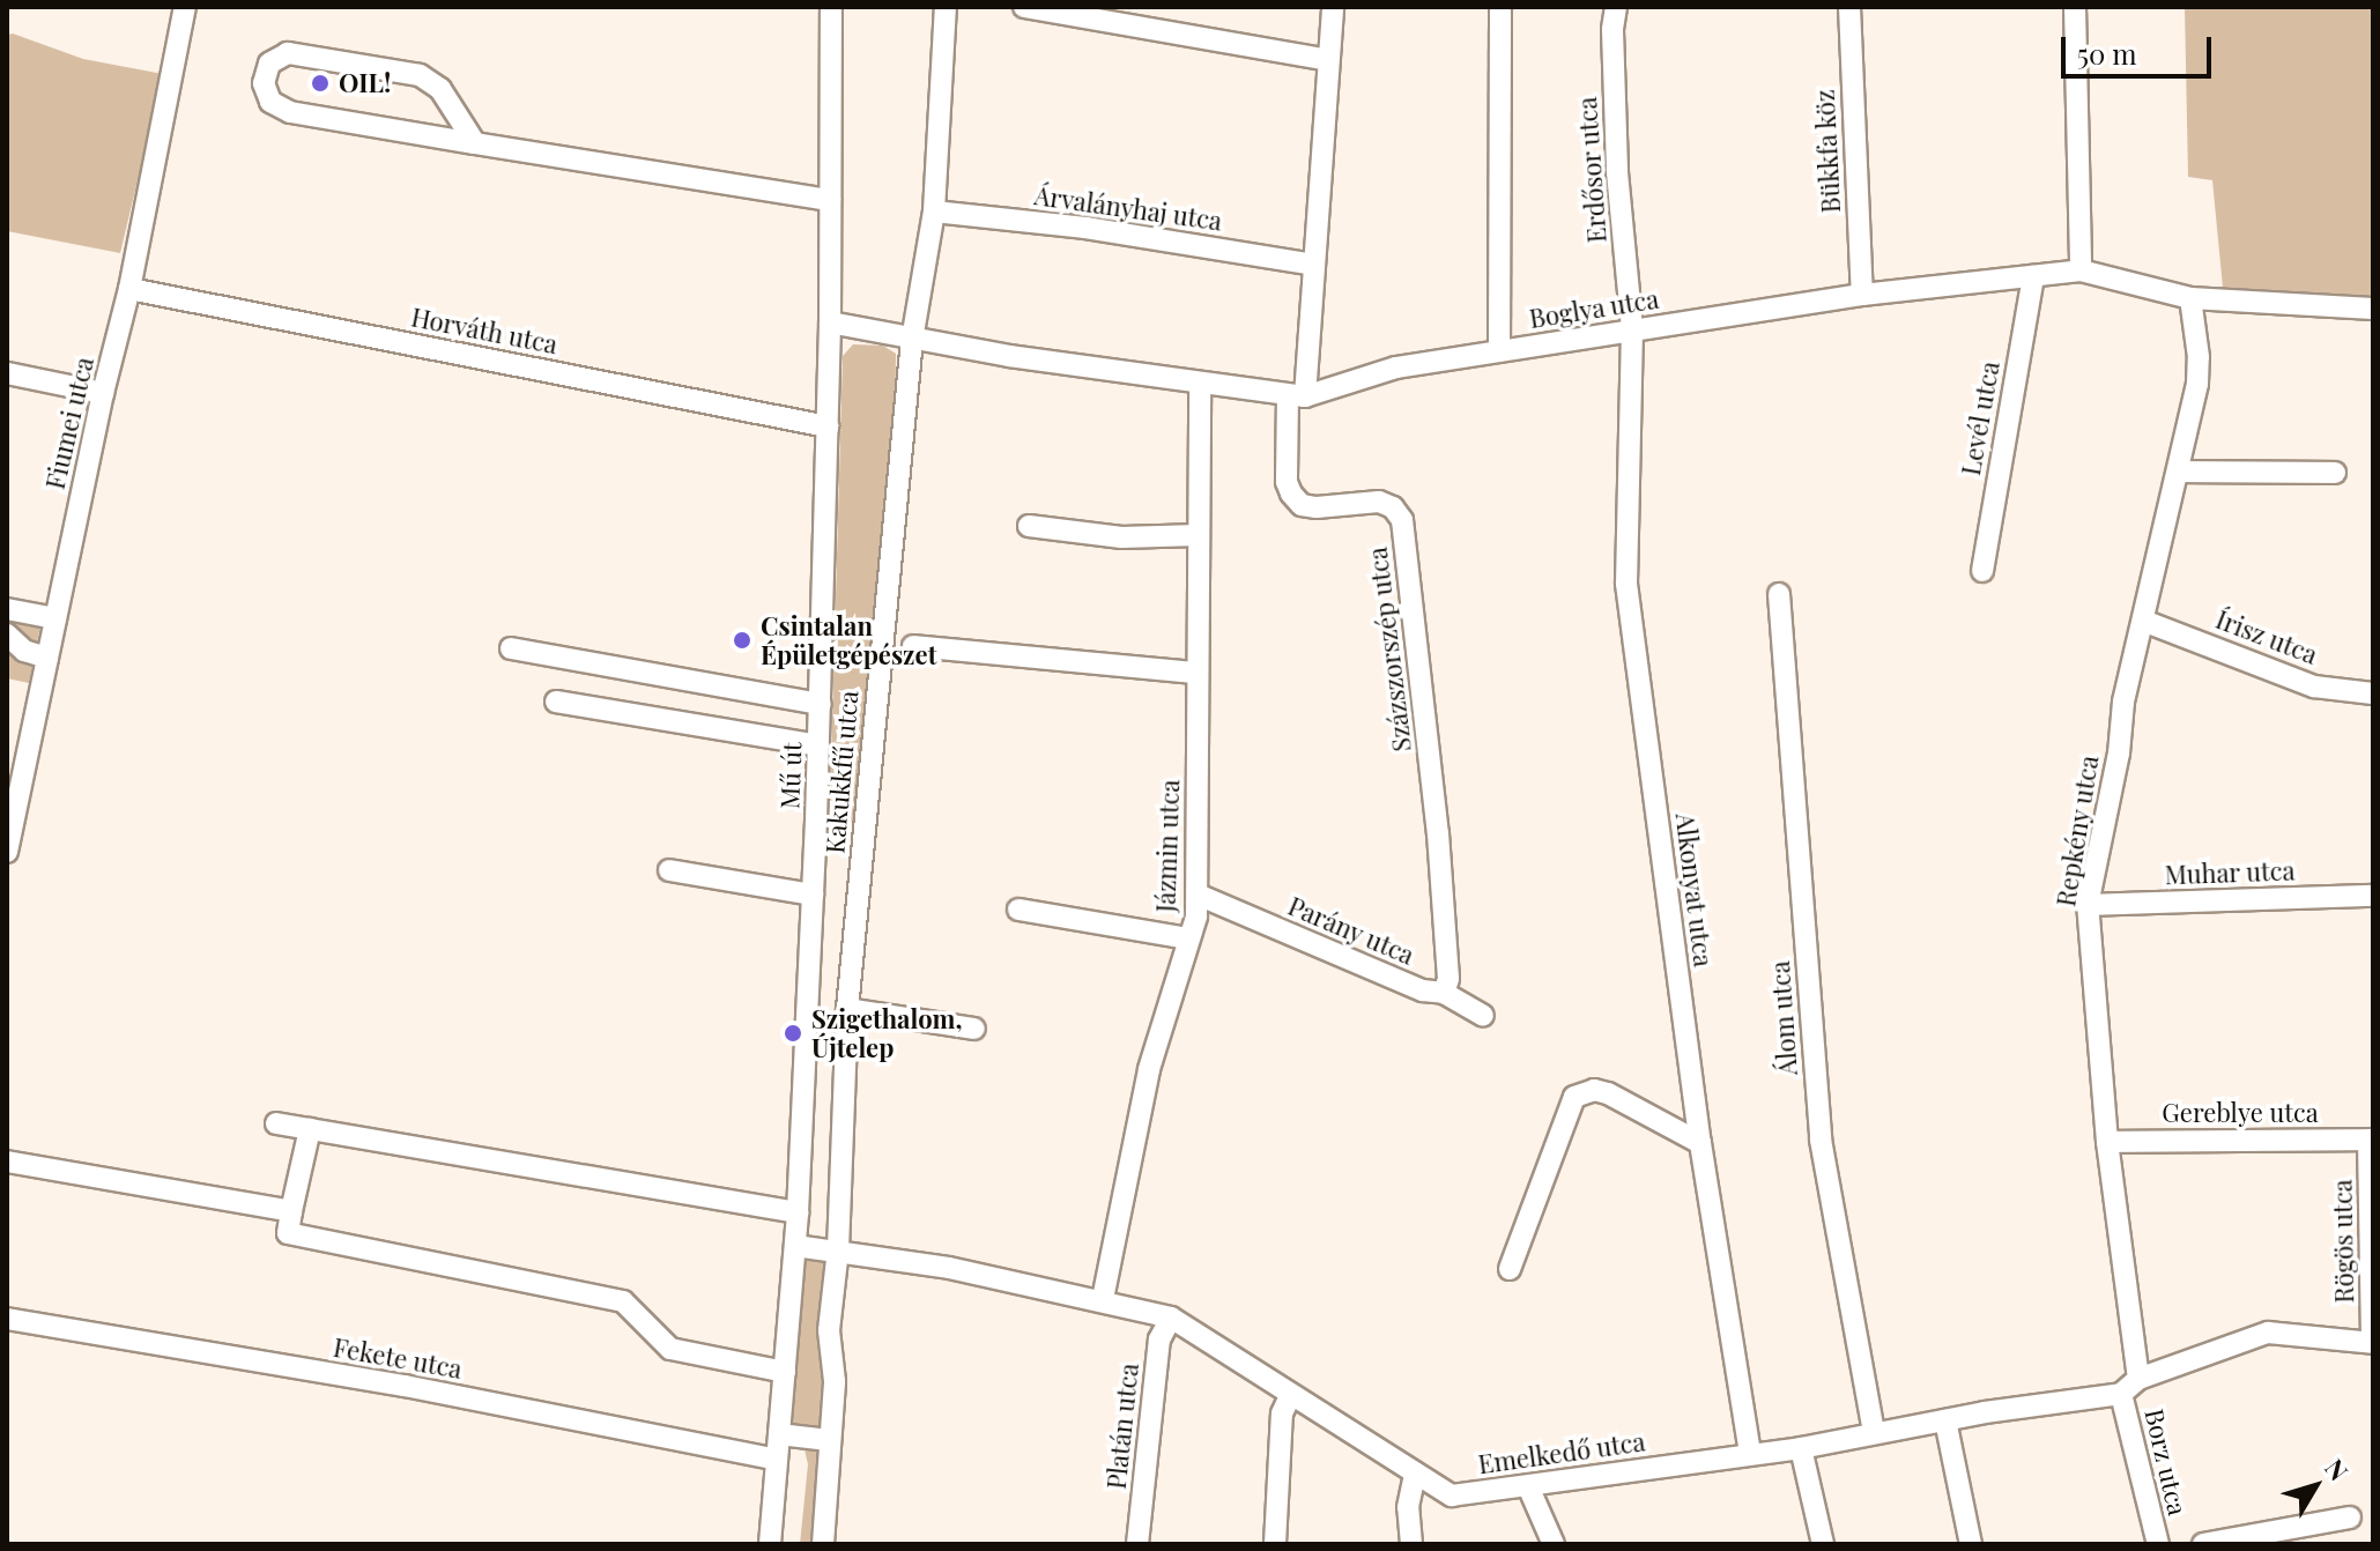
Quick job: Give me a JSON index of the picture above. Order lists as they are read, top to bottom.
{
  "streets": {
    "street": [
      "Bükkfa köz",
      "Erdősor utca",
      "Árvalányhaj utca",
      "Boglya utca",
      "Horváth utca",
      "Levél utca",
      "Fiumei utca",
      "Írisz utca",
      "Százszorszép utca",
      "Kakukkfű utca",
      "Mű út",
      "Repkény utca",
      "Jázmin utca",
      "Muhar utca",
      "Alkonyat utca",
      "Parány utca",
      "Álom utca",
      "Gereblye utca",
      "Rögös utca",
      "Fekete utca",
      "Platán utca",
      "Emelkedő utca",
      "Borz utca"
    ]
  },
  "crossings": [
    ["Bükkfa köz", "Boglya utca"],
    ["Erdősor utca", "Boglya utca"],
    ["Erdősor utca", "Alkonyat utca"],
    ["Árvalányhaj utca", "Kakukkfű utca"],
    ["Boglya utca", "Levél utca"],
    ["Boglya utca", "Százszorszép utca"],
    ["Boglya utca", "Kakukkfű utca"],
    ["Boglya utca", "Mű út"],
    ["Boglya utca", "Repkény utca"],
    ["Boglya utca", "Jázmin utca"],
    ["Boglya utca", "Alkonyat utca"],
    ["Horváth utca", "Fiumei utca"],
    ["Horváth utca", "Mű út"],
    ["Írisz utca", "Repkény utca"],
    ["Százszorszép utca", "Parány utca"],
    ["Kakukkfű utca", "Emelkedő utca"],
    ["Mű út", "Fekete utca"],
    ["Mű út", "Emelkedő utca"],
    ["Repkény utca", "Muhar utca"],
    ["Repkény utca", "Gereblye utca"],
    ["Jázmin utca", "Parány utca"],
    ["Jázmin utca", "Emelkedő utca"],
    ["Alkonyat utca", "Emelkedő utca"],
    ["Álom utca", "Emelkedő utca"],
    ["Gereblye utca", "Rögös utca"],
    ["Platán utca", "Emelkedő utca"],
    ["Emelkedő utca", "Borz utca"]
  ],
  "places": ["OIL!", "Csintalan Épületgépészet", "Szigethalom, Újtelep"],
  "scale_bar": "50 m",
  "north": "top right"
}
